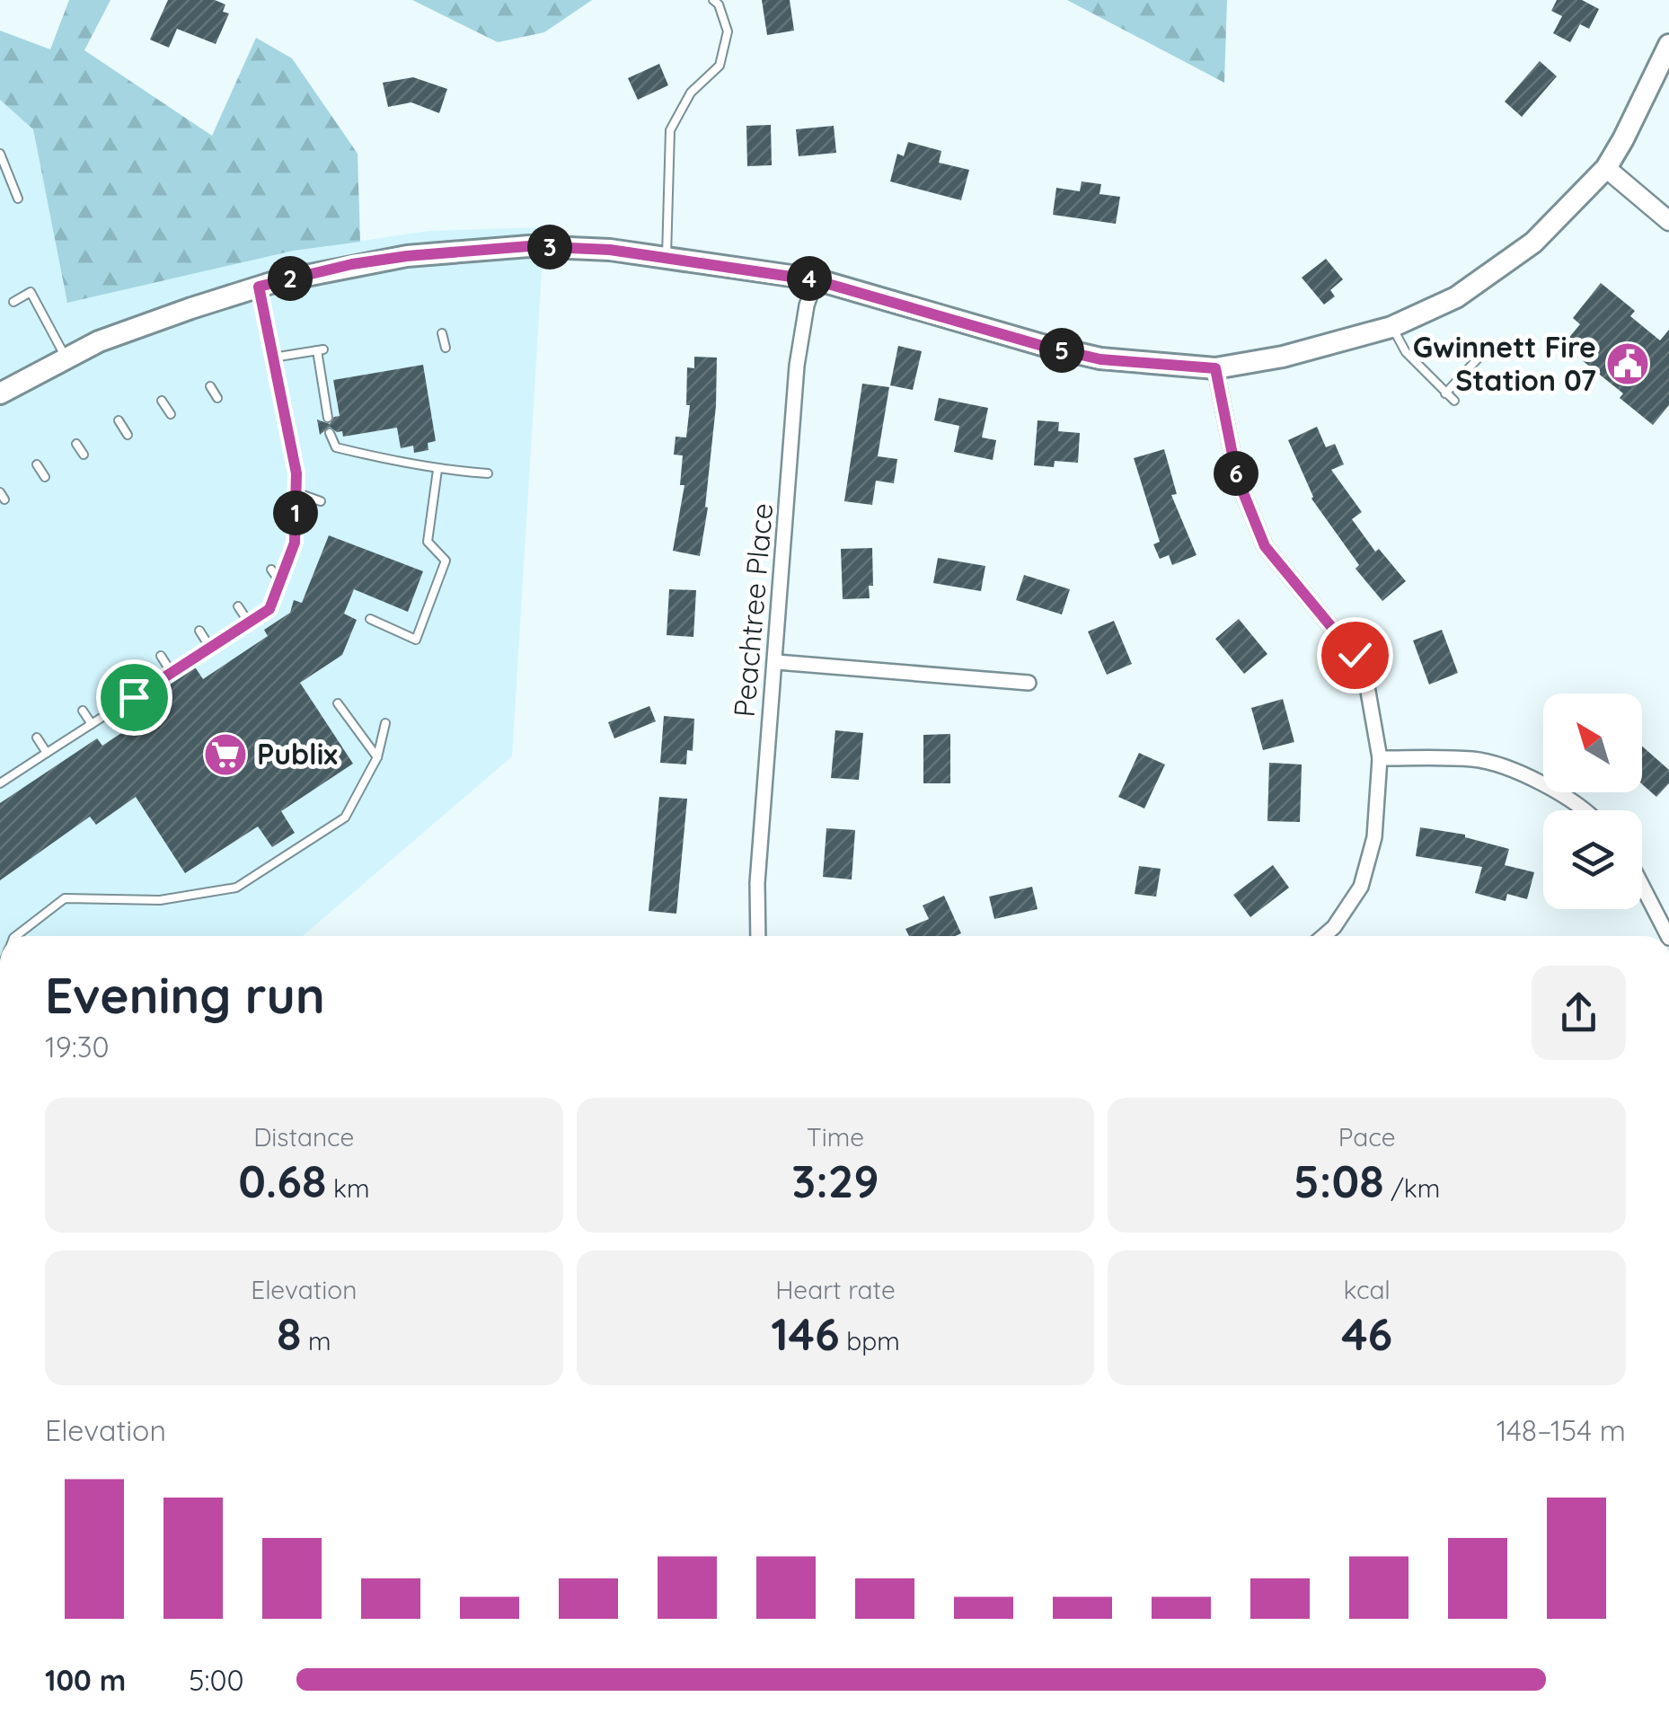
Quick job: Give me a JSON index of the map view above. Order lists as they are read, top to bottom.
{
  "streets": {
    "street": ["Peachtree Place"]
  },
  "places": {
    "public building": ["Gwinnett Fire Station 07"],
    "supermarket": ["Publix"]
  },
  "north": "top left",
  "page": {
    "pins": [
      "3",
      "2",
      "4",
      "5",
      "6",
      "1"
    ],
    "heading": ["Evening run", "19:30"],
    "stats": [
      ["Distance", "0.68 km"],
      ["Time", "3:29"],
      ["Pace", "5:08 /km"],
      ["Elevation", "8 m"],
      ["Heart rate", "146 bpm"],
      ["kcal", "46"]
    ],
    "chart": ["Elevation", "148–154 m"],
    "list": [
      {
        "name": "100 m",
        "note": "5:00"
      }
    ]
  }
}
